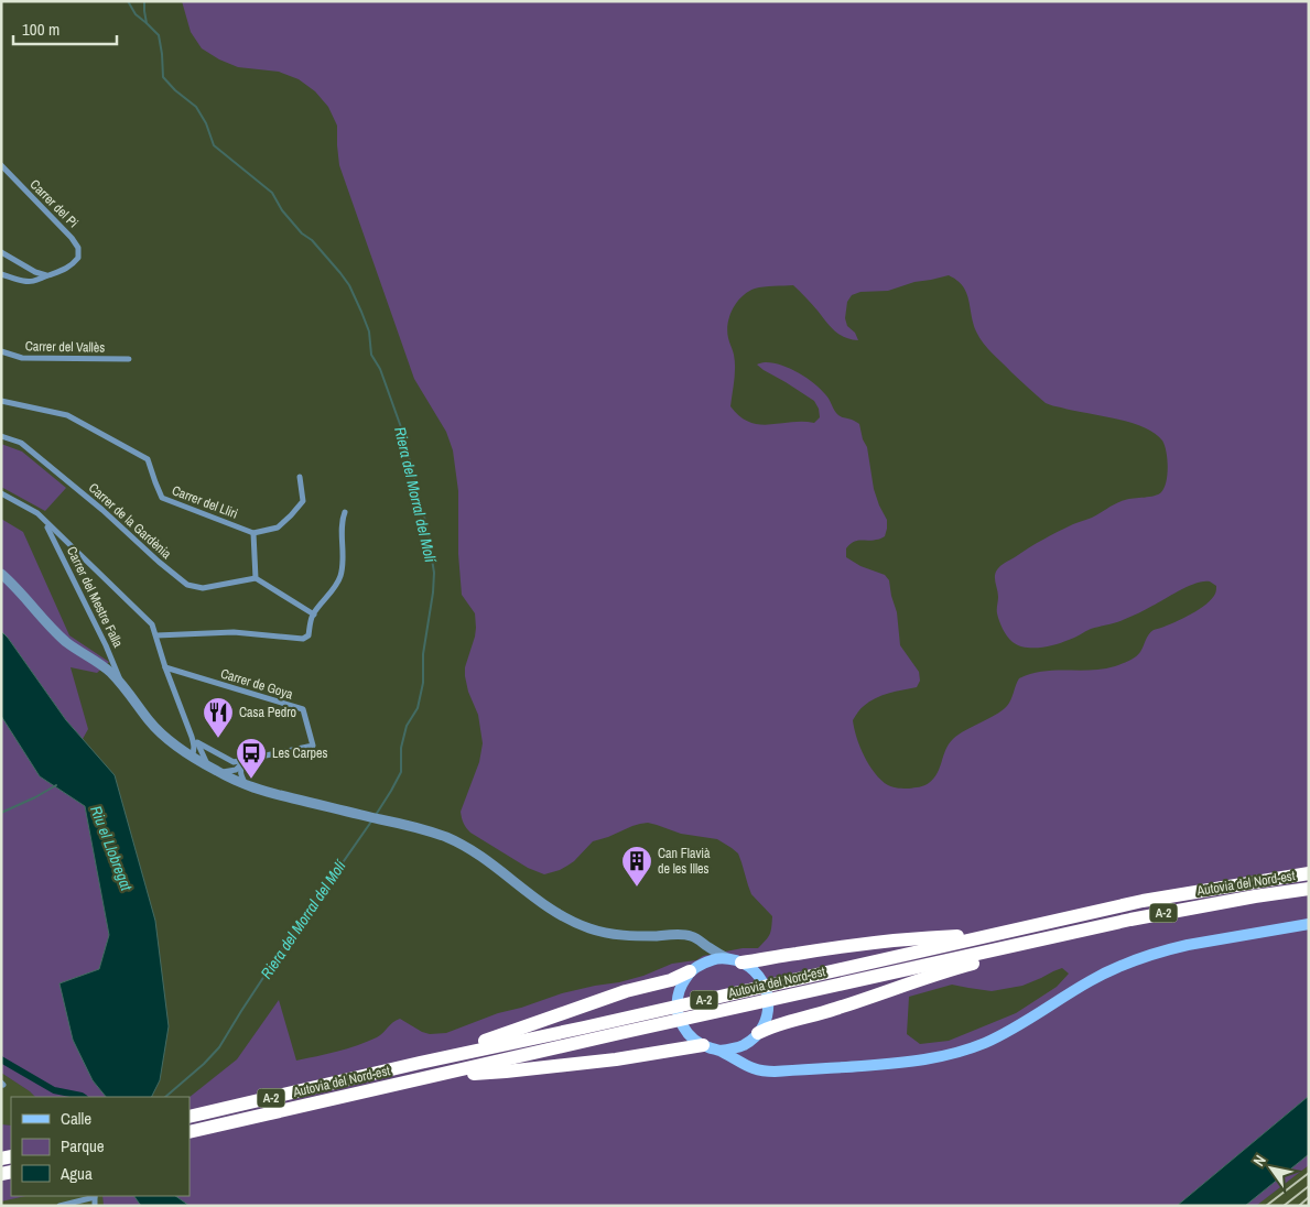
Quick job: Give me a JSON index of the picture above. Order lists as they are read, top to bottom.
{
  "streets": {
    "highway": ["Autovia del Nord-est", "A-2"],
    "street": [
      "Carrer del Pi",
      "Carrer del Vallès",
      "Carrer del Lliri",
      "Carrer de la Gardènia",
      "Carrer del Mestre Falla",
      "Carrer de Goya"
    ]
  },
  "water": ["Riera del Morral del Molí", "Riu el Llobregat"],
  "places": {
    "restaurant": ["Casa Pedro"],
    "bus stop": ["Les Carpes"],
    "building": ["Can Flavià de les Illes"]
  },
  "legend": ["Calle", "Parque", "Agua"],
  "scale_bar": "100 m",
  "north": "top left"
}
